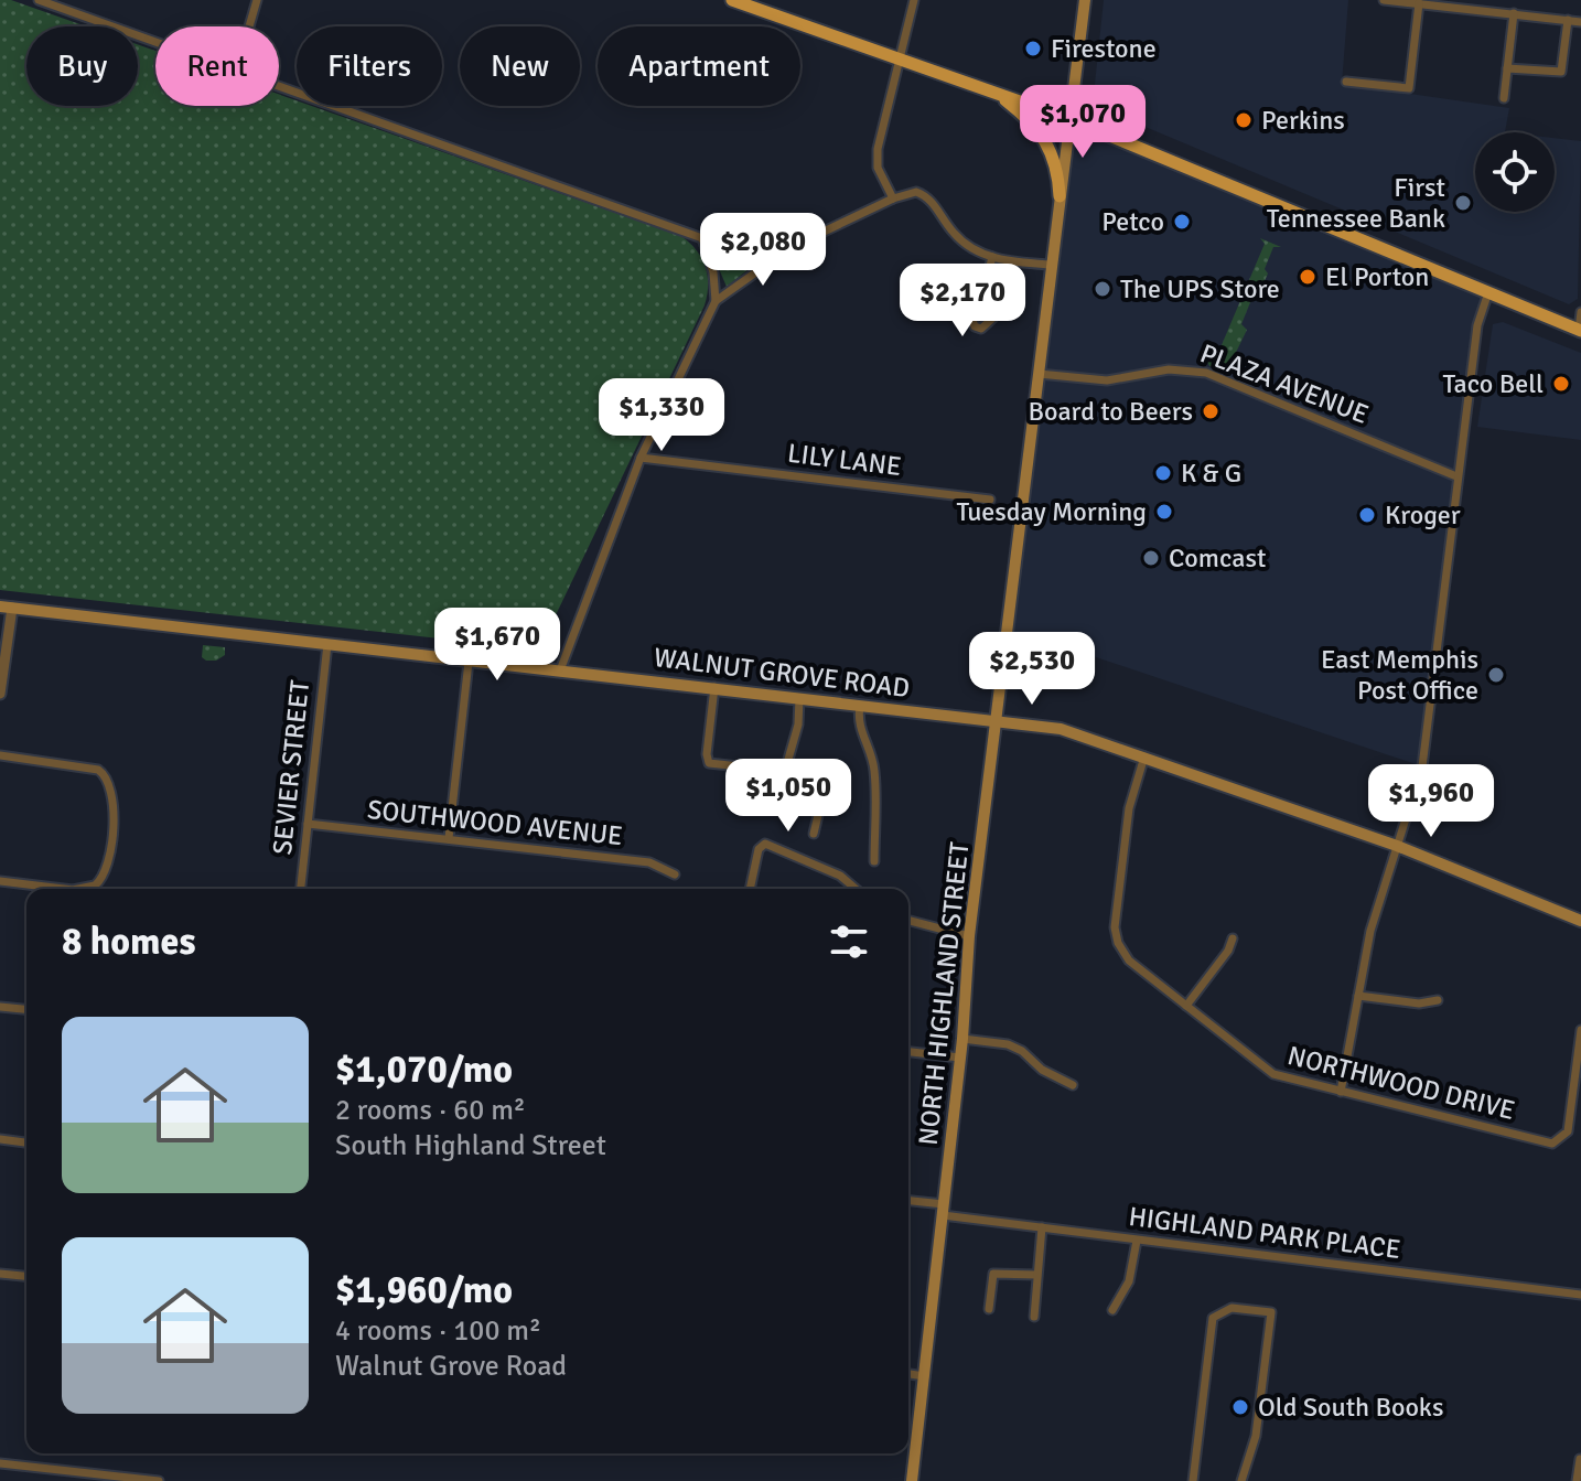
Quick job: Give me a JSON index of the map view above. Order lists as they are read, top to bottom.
{
  "streets": {
    "main road": ["WALNUT GROVE ROAD", "NORTH HIGHLAND STREET"],
    "street": [
      "PLAZA AVENUE",
      "LILY LANE",
      "SEVIER STREET",
      "SOUTHWOOD AVENUE",
      "NORTHWOOD DRIVE",
      "HIGHLAND PARK PLACE"
    ]
  },
  "crossings": [
    ["PLAZA AVENUE", "NORTH HIGHLAND STREET"],
    ["WALNUT GROVE ROAD", "SEVIER STREET"],
    ["WALNUT GROVE ROAD", "NORTH HIGHLAND STREET"],
    ["WALNUT GROVE ROAD", "NORTHWOOD DRIVE"],
    ["SEVIER STREET", "SOUTHWOOD AVENUE"],
    ["NORTH HIGHLAND STREET", "HIGHLAND PARK PLACE"]
  ],
  "places": [
    "Firestone",
    "Perkins",
    "First Tennessee Bank",
    "Petco",
    "El Porton",
    "The UPS Store",
    "Taco Bell",
    "Board to Beers",
    "K & G",
    "Tuesday Morning",
    "Kroger",
    "Comcast",
    "East Memphis Post Office",
    "Old South Books"
  ],
  "page": {
    "chip": [
      "Buy",
      "Rent",
      "Filters",
      "New",
      "Apartment"
    ],
    "price": [
      "$1,070",
      "$2,080",
      "$2,170",
      "$1,330",
      "$1,670",
      "$2,530",
      "$1,050",
      "$1,960"
    ],
    "heading": "8 homes",
    "list": [
      {
        "name": "$1,070/mo",
        "note": "2 rooms · 60 m² · South Highland Street"
      },
      {
        "name": "$1,960/mo",
        "note": "4 rooms · 100 m² · Walnut Grove Road"
      }
    ]
  }
}
